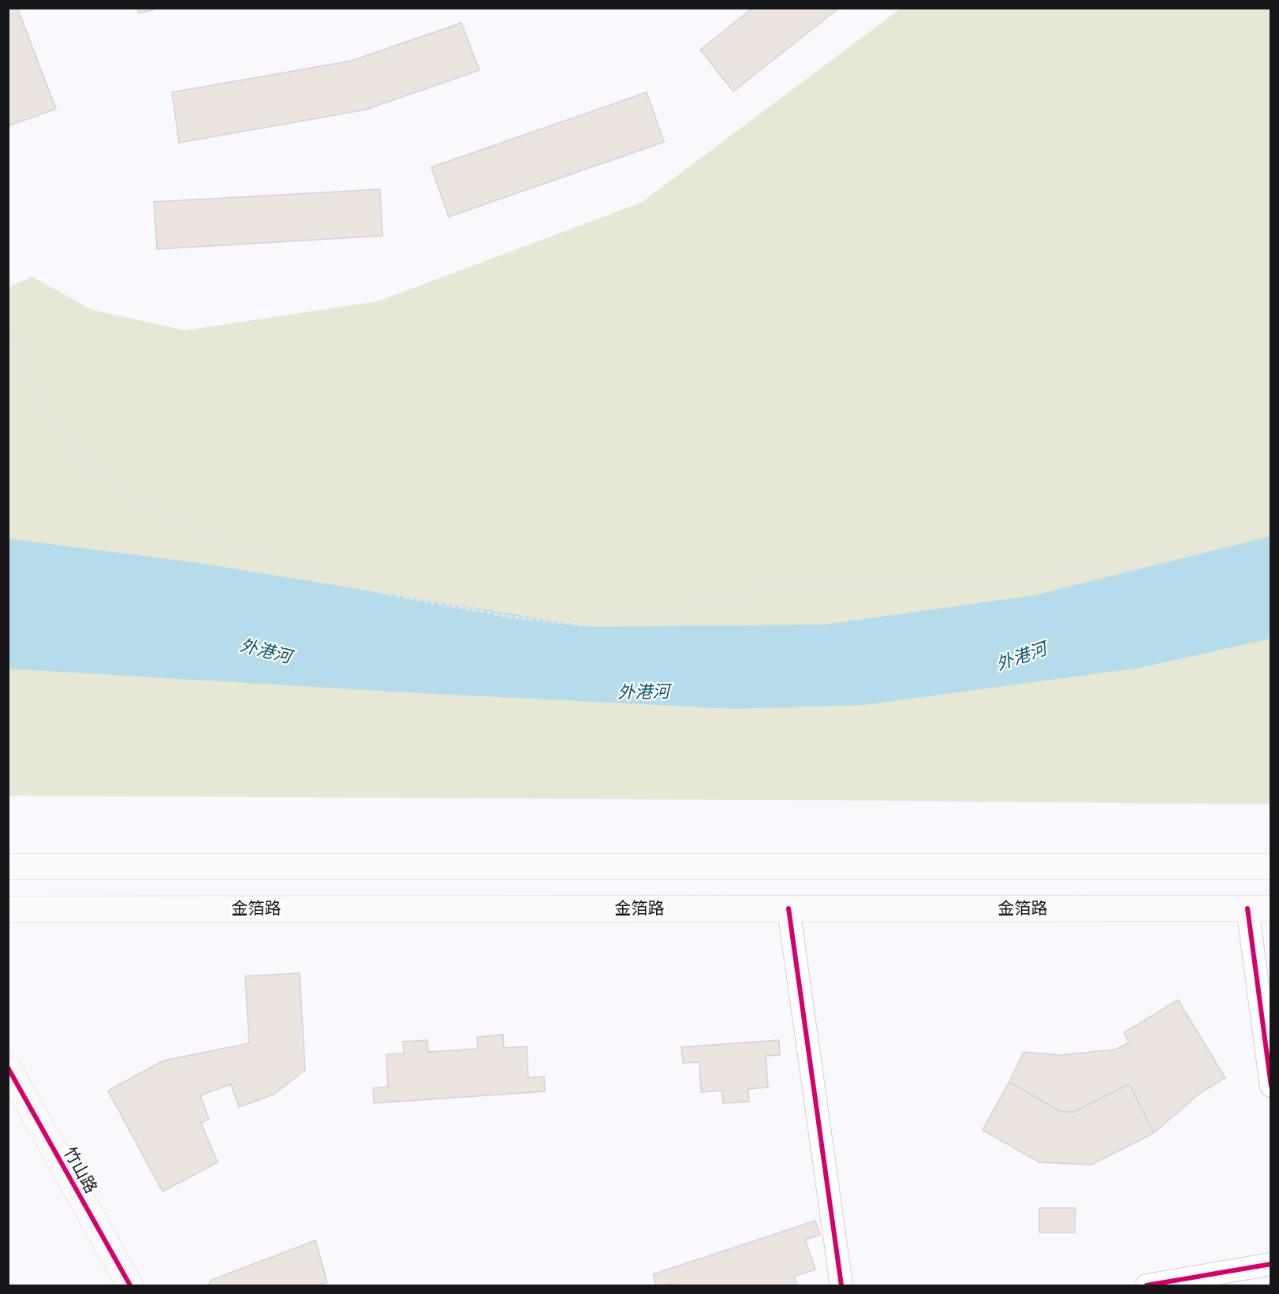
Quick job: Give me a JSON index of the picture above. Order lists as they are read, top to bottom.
{
  "streets": {
    "main road": ["金箔路", "竹山路"]
  },
  "water": ["外港河"]
}
